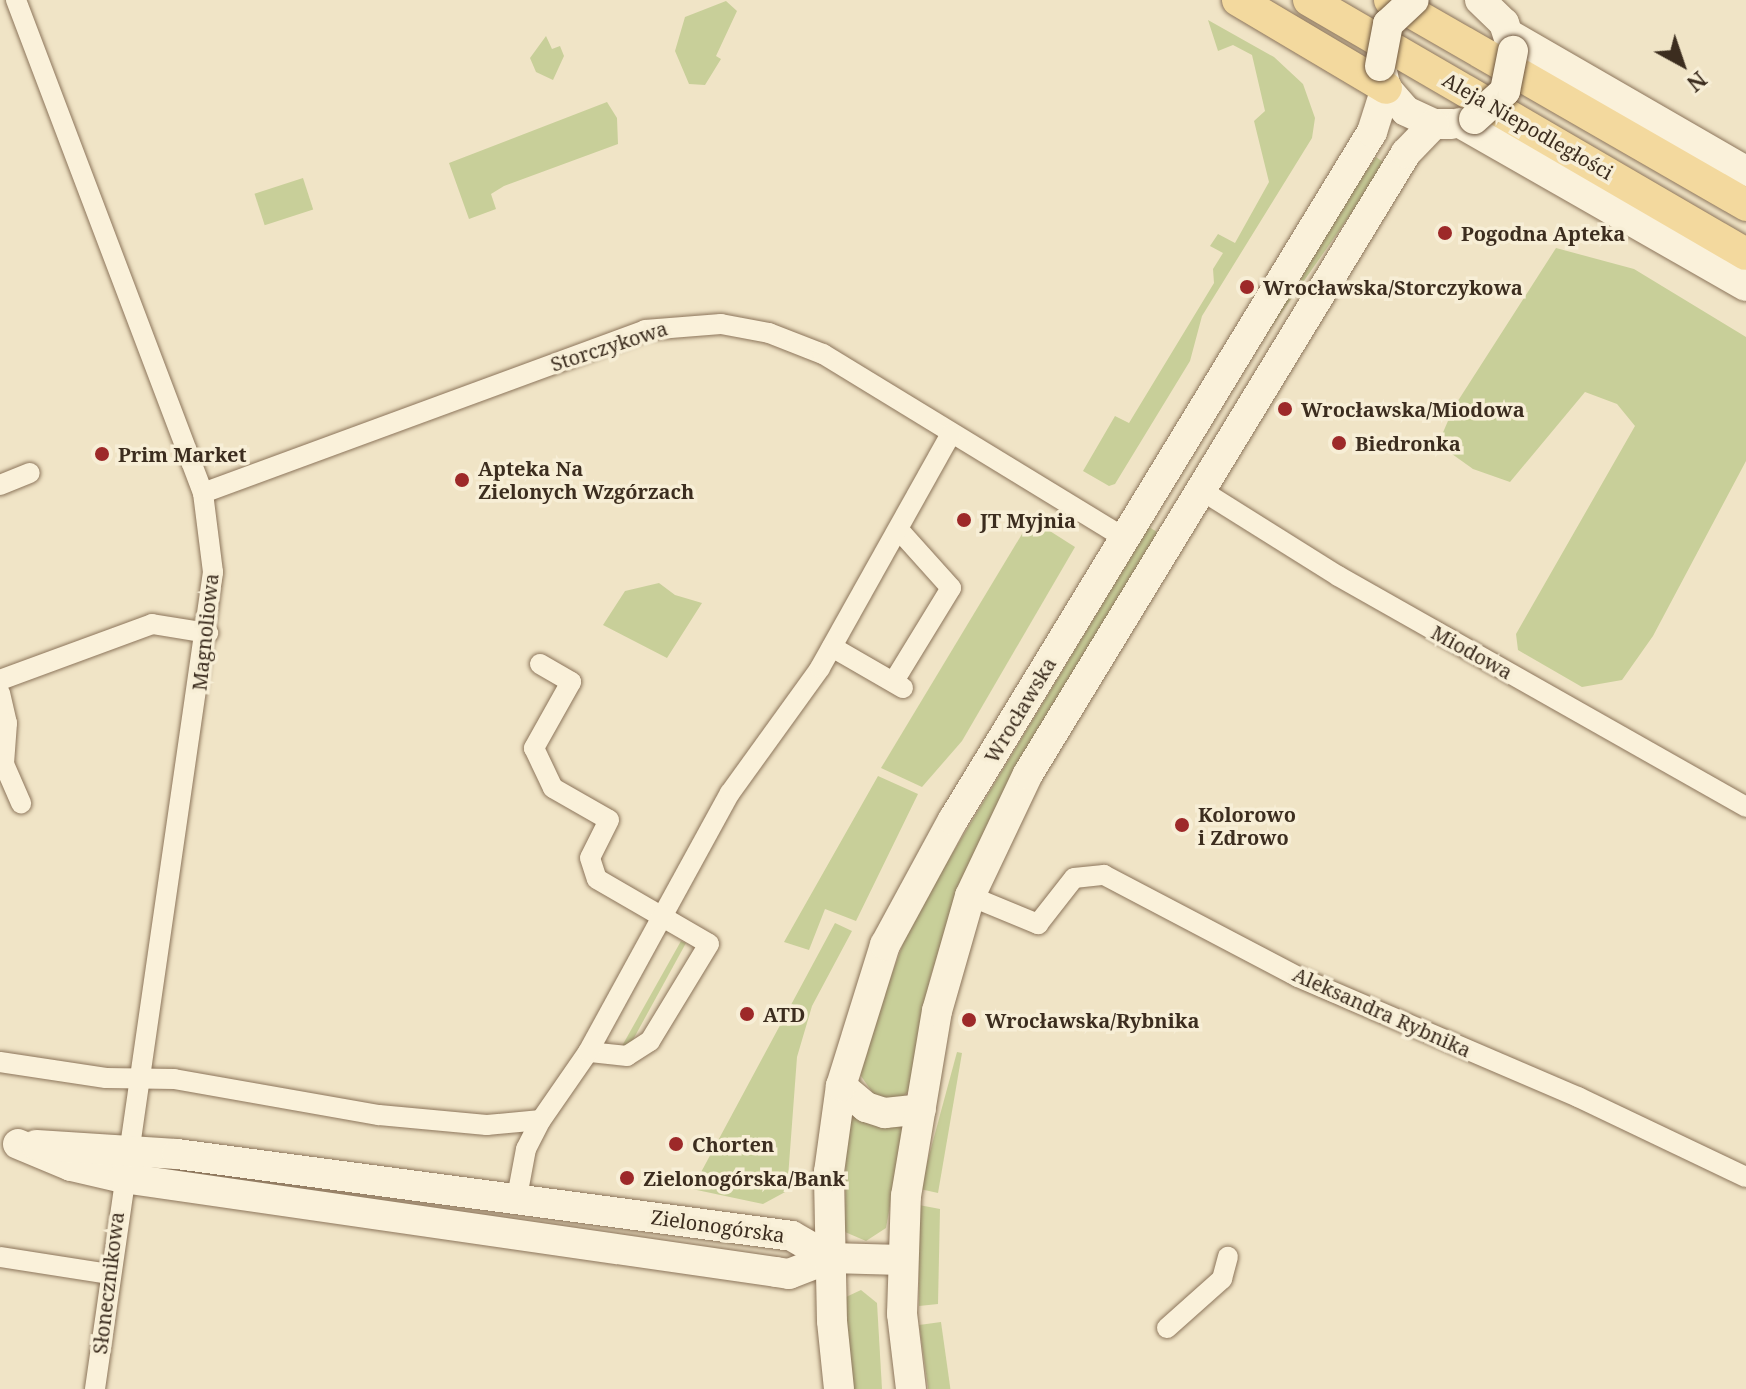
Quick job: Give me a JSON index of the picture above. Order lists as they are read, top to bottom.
{
  "streets": {
    "main road": ["Aleja Niepodległości", "Wrocławska", "Zielonogórska"],
    "street": [
      "Storczykowa",
      "Magnoliowa",
      "Miodowa",
      "Aleksandra Rybnika",
      "Słonecznikowa"
    ]
  },
  "crossings": [
    ["Storczykowa", "Magnoliowa"],
    ["Storczykowa", "Wrocławska"],
    ["Magnoliowa", "Zielonogórska"],
    ["Magnoliowa", "Słonecznikowa"],
    ["Miodowa", "Wrocławska"],
    ["Wrocławska", "Aleksandra Rybnika"],
    ["Wrocławska", "Zielonogórska"],
    ["Zielonogórska", "Słonecznikowa"]
  ],
  "places": [
    "Pogodna Apteka",
    "Wrocławska/Storczykowa",
    "Wrocławska/Miodowa",
    "Biedronka",
    "Prim Market",
    "Apteka Na Zielonych Wzgórzach",
    "JT Myjnia",
    "Kolorowo i Zdrowo",
    "ATD",
    "Wrocławska/Rybnika",
    "Chorten",
    "Zielonogórska/Bank"
  ],
  "north": "bottom right"
}
